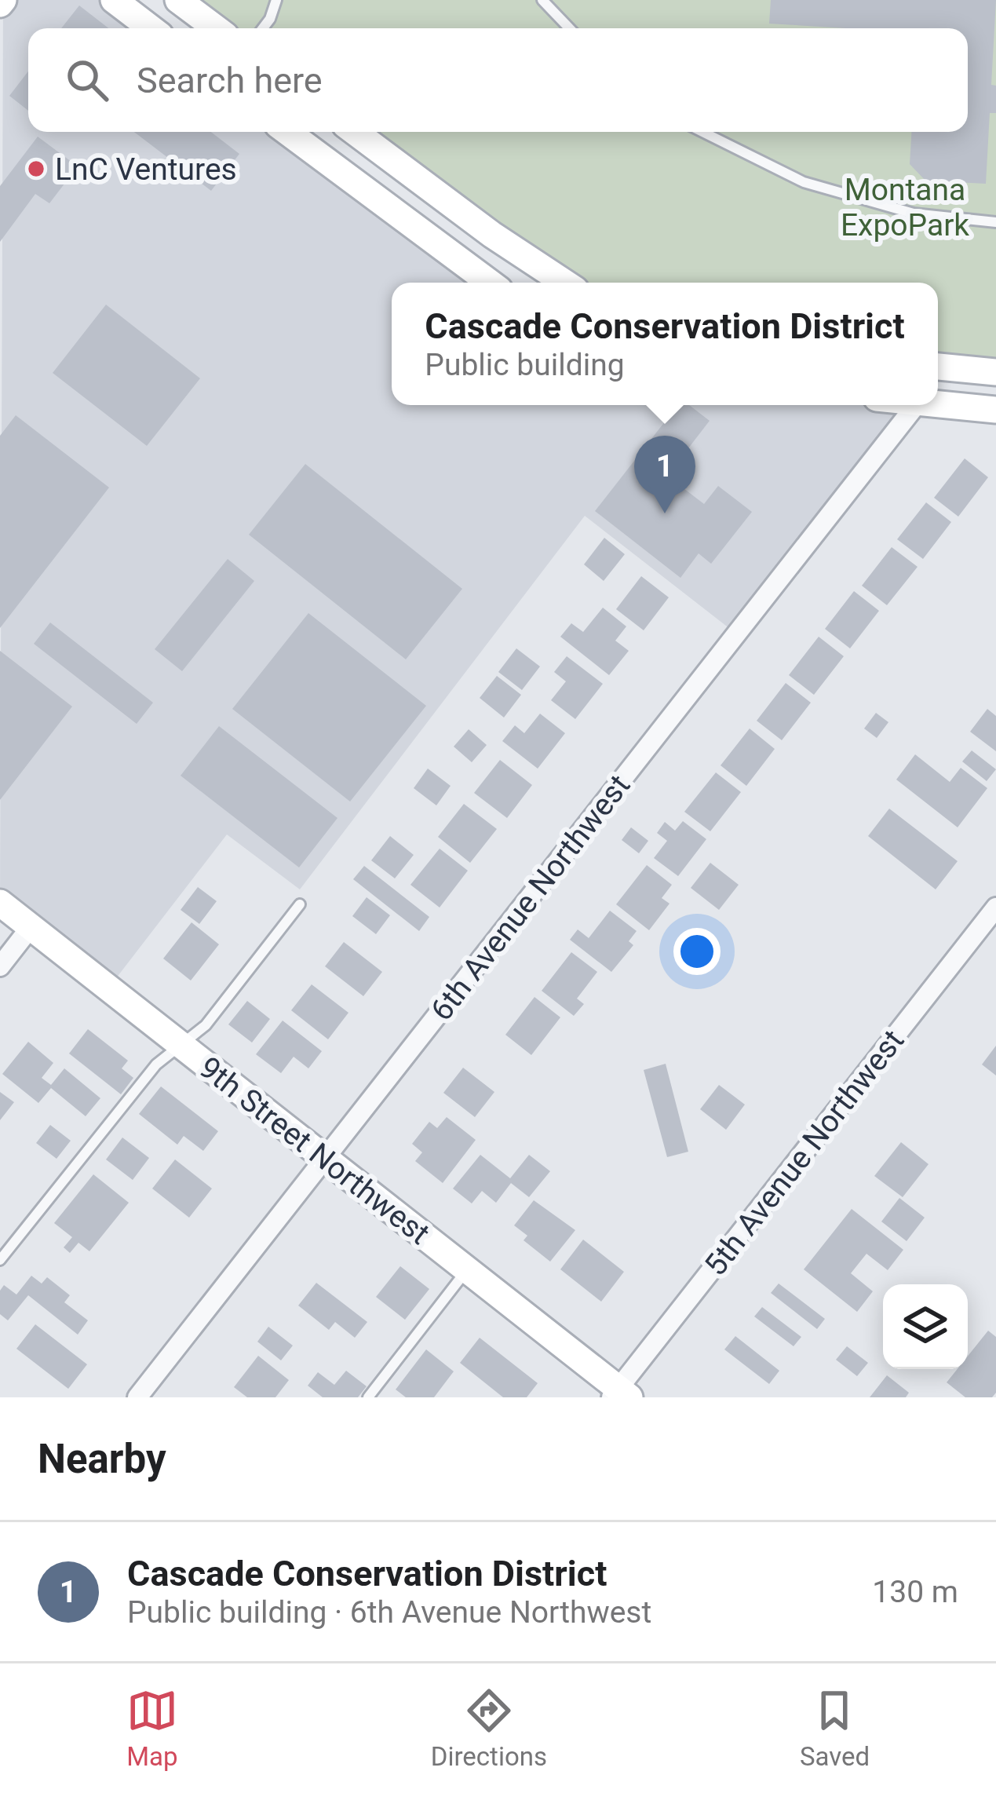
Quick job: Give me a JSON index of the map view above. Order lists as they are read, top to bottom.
{
  "streets": {
    "main road": ["9th Street Northwest"],
    "street": ["6th Avenue Northwest", "5th Avenue Northwest"]
  },
  "crossings": [
    ["6th Avenue Northwest", "9th Street Northwest"],
    ["9th Street Northwest", "5th Avenue Northwest"]
  ],
  "parks": ["Montana ExpoPark"],
  "places": ["LnC Ventures"],
  "page": {
    "search": "Search here",
    "popup": ["Cascade Conservation District", "Public building"],
    "pins": "1",
    "heading": "Nearby",
    "list": [
      {
        "mark": "1",
        "name": "Cascade Conservation District",
        "note": "Public building · 6th Avenue Northwest",
        "value": "130 m"
      }
    ],
    "nav": ["Map", "Directions", "Saved"]
  }
}
